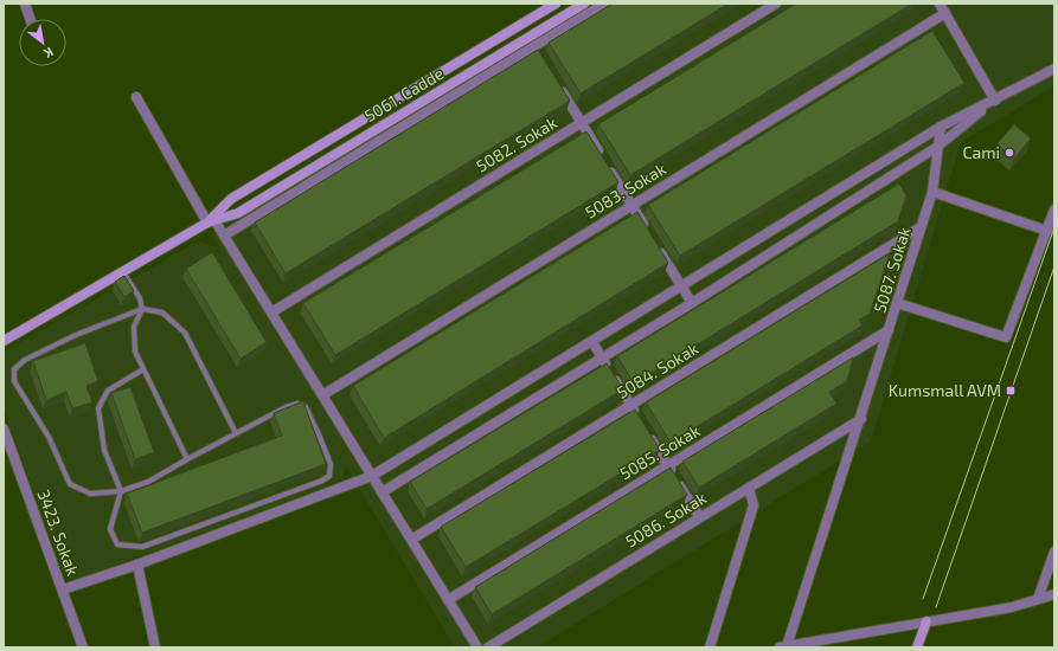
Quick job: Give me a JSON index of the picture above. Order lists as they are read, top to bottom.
{
  "streets": {
    "street": [
      "5061. Cadde",
      "5082. Sokak",
      "5083. Sokak",
      "5087. Sokak",
      "5084. Sokak",
      "5085. Sokak",
      "5086. Sokak",
      "3423. Sokak"
    ]
  },
  "crossings": [
    ["5087. Sokak", "5084. Sokak"],
    ["5087. Sokak", "5085. Sokak"],
    ["5087. Sokak", "5086. Sokak"]
  ],
  "places": {
    "other": ["Cami"],
    "transit": ["Kumsmall AVM"]
  },
  "north": "bottom right"
}
